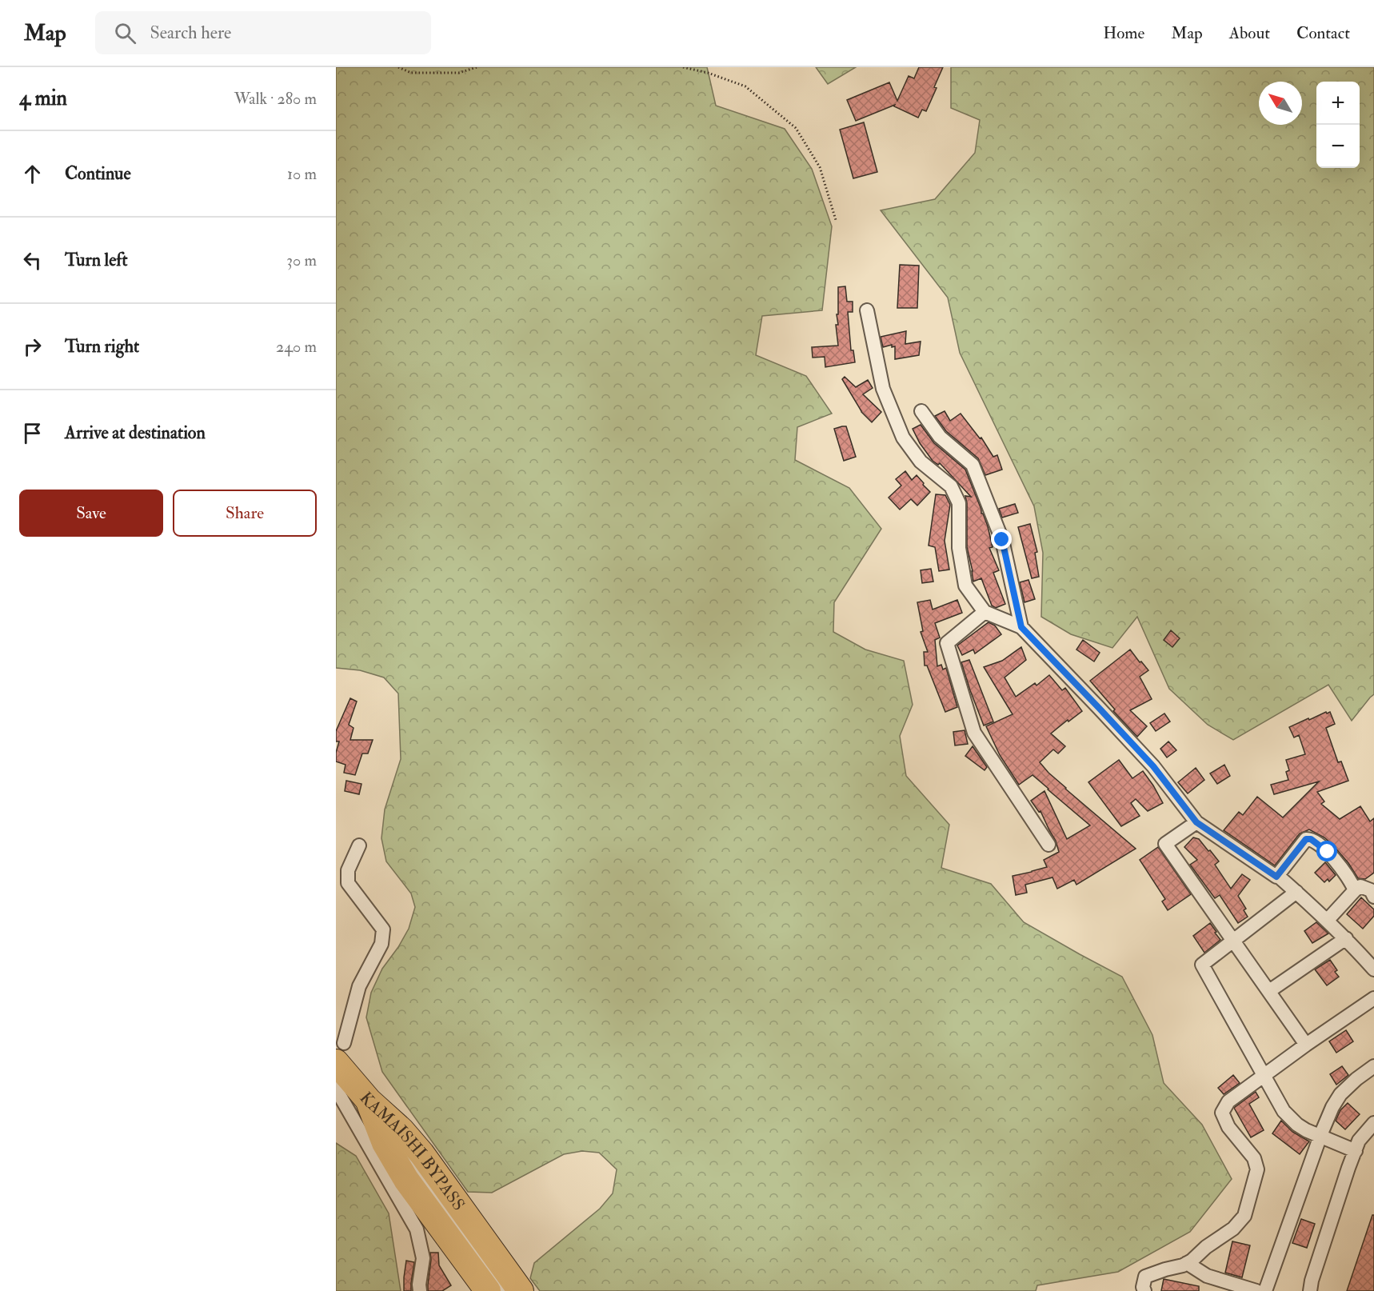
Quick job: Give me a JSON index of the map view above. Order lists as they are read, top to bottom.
{
  "streets": {
    "highway": ["KAMAISHI BYPASS"]
  },
  "north": "top left",
  "page": {
    "header": "Map",
    "search": "Search here",
    "nav": [
      "Home",
      "Map",
      "About",
      "Contact"
    ],
    "heading": ["4 min", "Walk · 280 m"],
    "map_buttons": ["+", "−"],
    "list": [
      ["Continue", "10 m"],
      ["Turn left", "30 m"],
      ["Turn right", "240 m"],
      "Arrive at destination"
    ],
    "buttons": ["Save", "Share"]
  }
}
